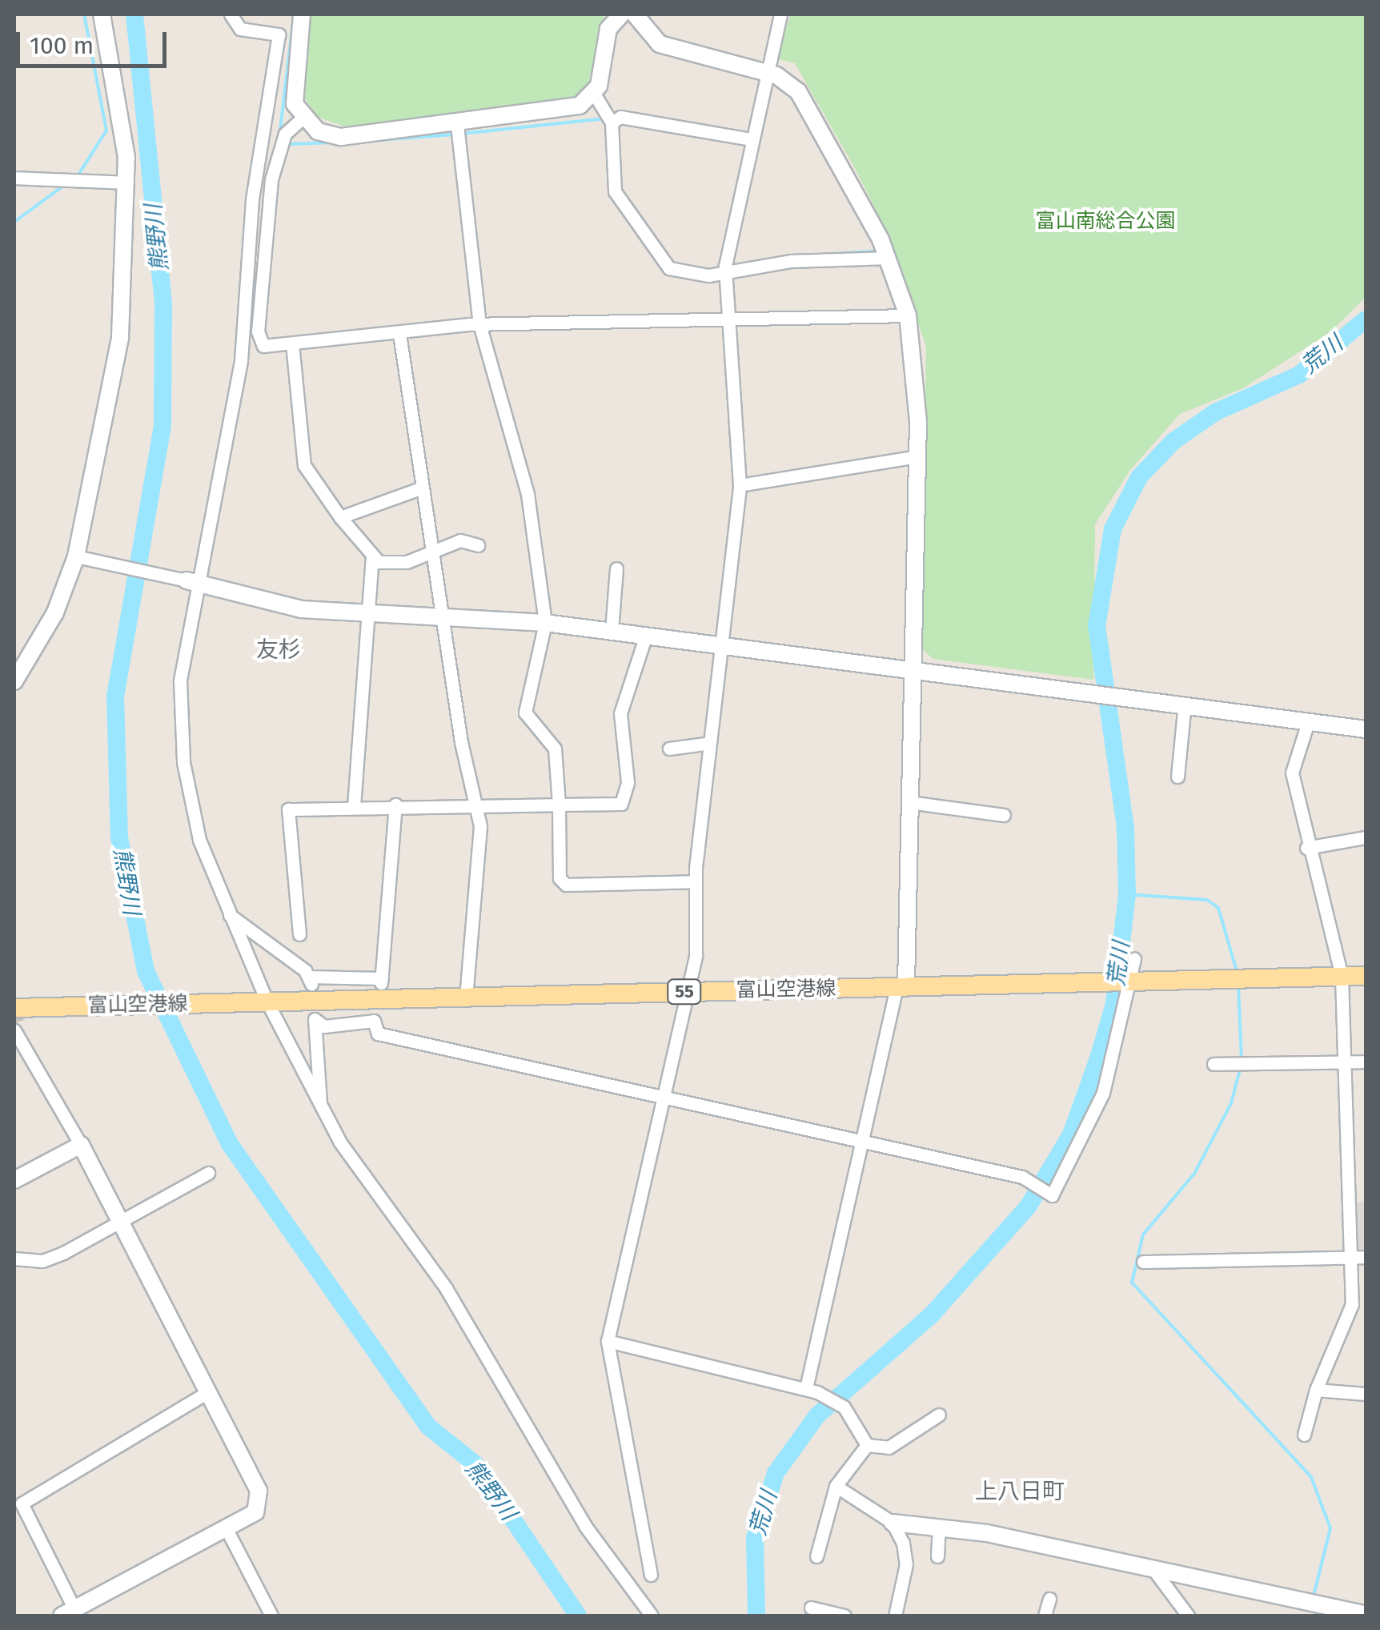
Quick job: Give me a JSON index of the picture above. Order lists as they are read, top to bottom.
{
  "streets": {
    "main road": ["富山空港線", "55"]
  },
  "districts": ["友杉", "上八日町"],
  "water": ["熊野川", "荒川"],
  "parks": ["富山南総合公園"],
  "scale_bar": "100 m"
}
